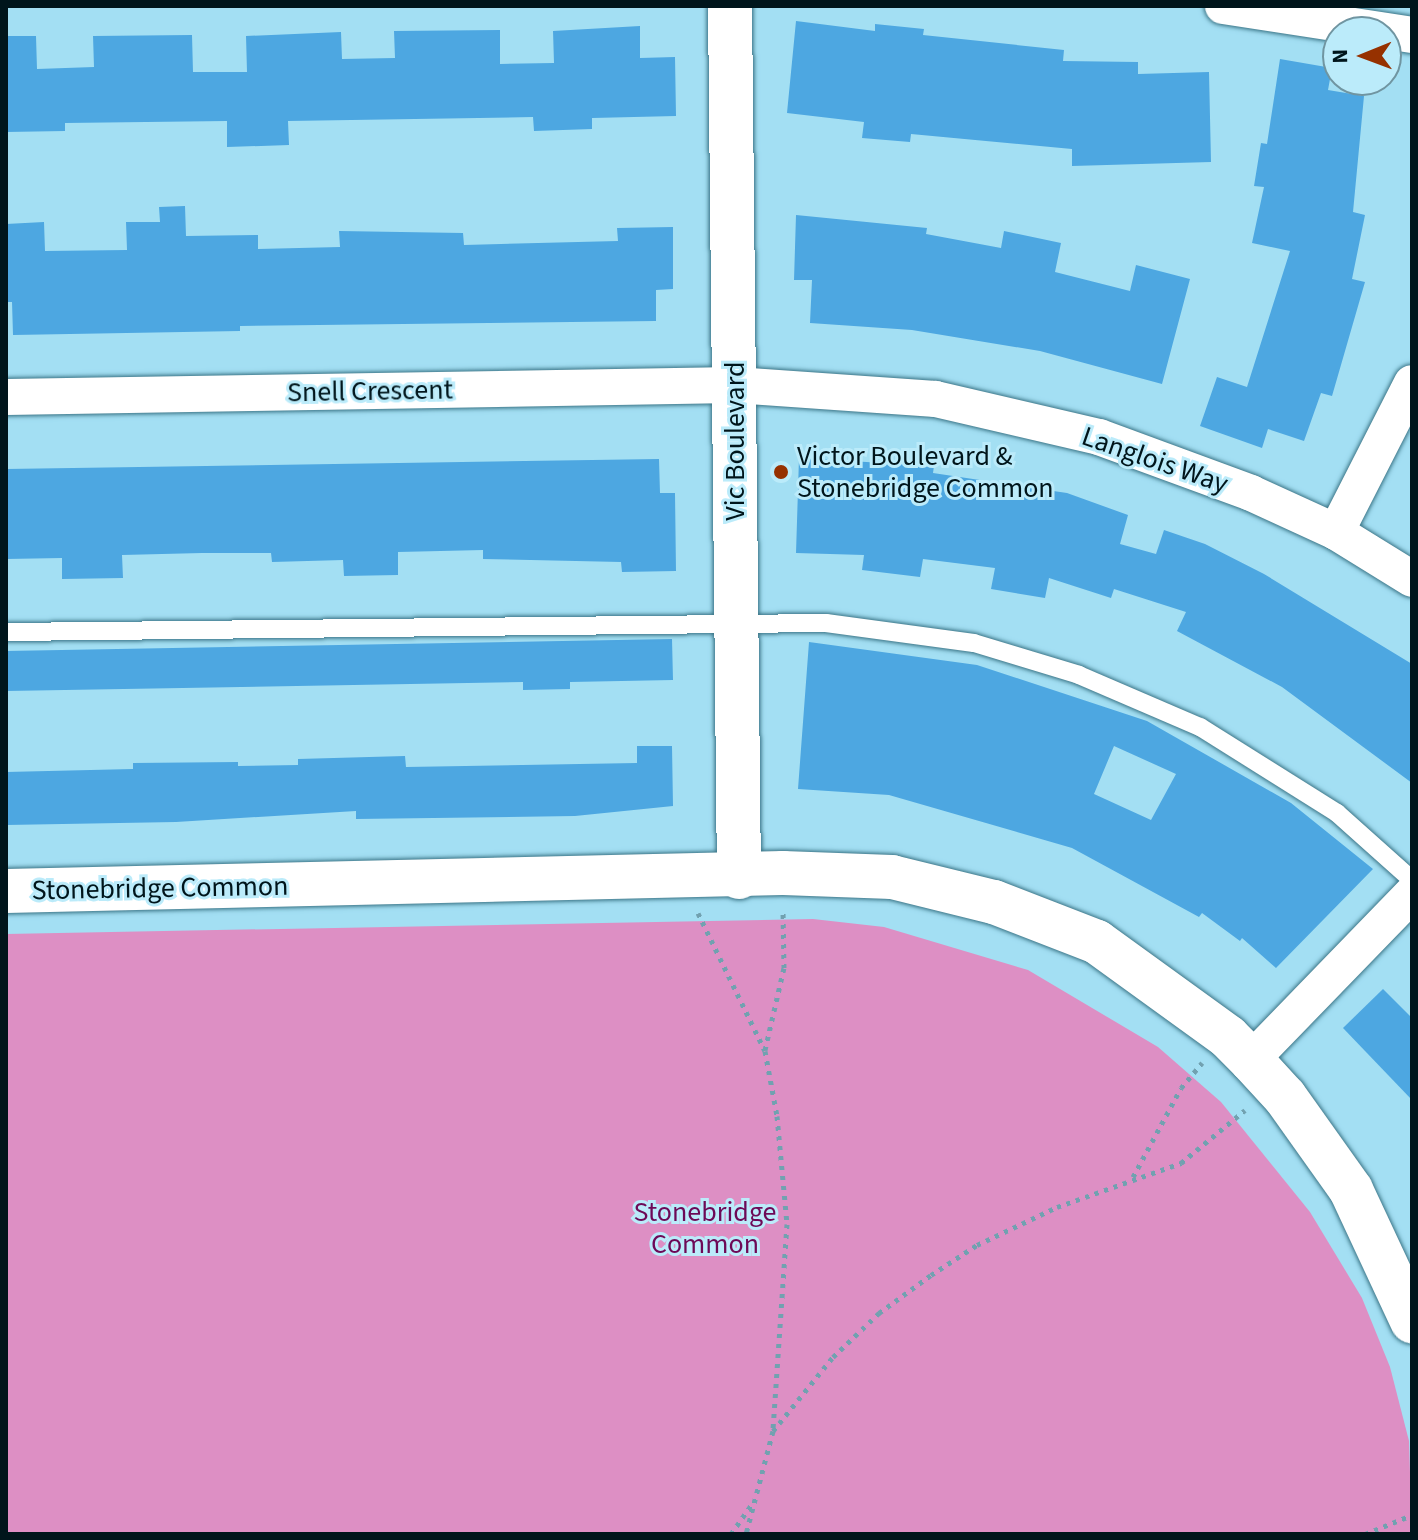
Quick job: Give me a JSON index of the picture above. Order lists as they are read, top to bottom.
{
  "streets": {
    "street": [
      "Snell Crescent",
      "Vic Boulevard",
      "Langlois Way",
      "Stonebridge Common"
    ]
  },
  "crossings": [
    ["Snell Crescent", "Vic Boulevard"],
    ["Snell Crescent", "Langlois Way"],
    ["Vic Boulevard", "Langlois Way"],
    ["Vic Boulevard", "Stonebridge Common"]
  ],
  "parks": ["Stonebridge Common"],
  "places": ["Victor Boulevard & Stonebridge Common"],
  "north": "left"
}
